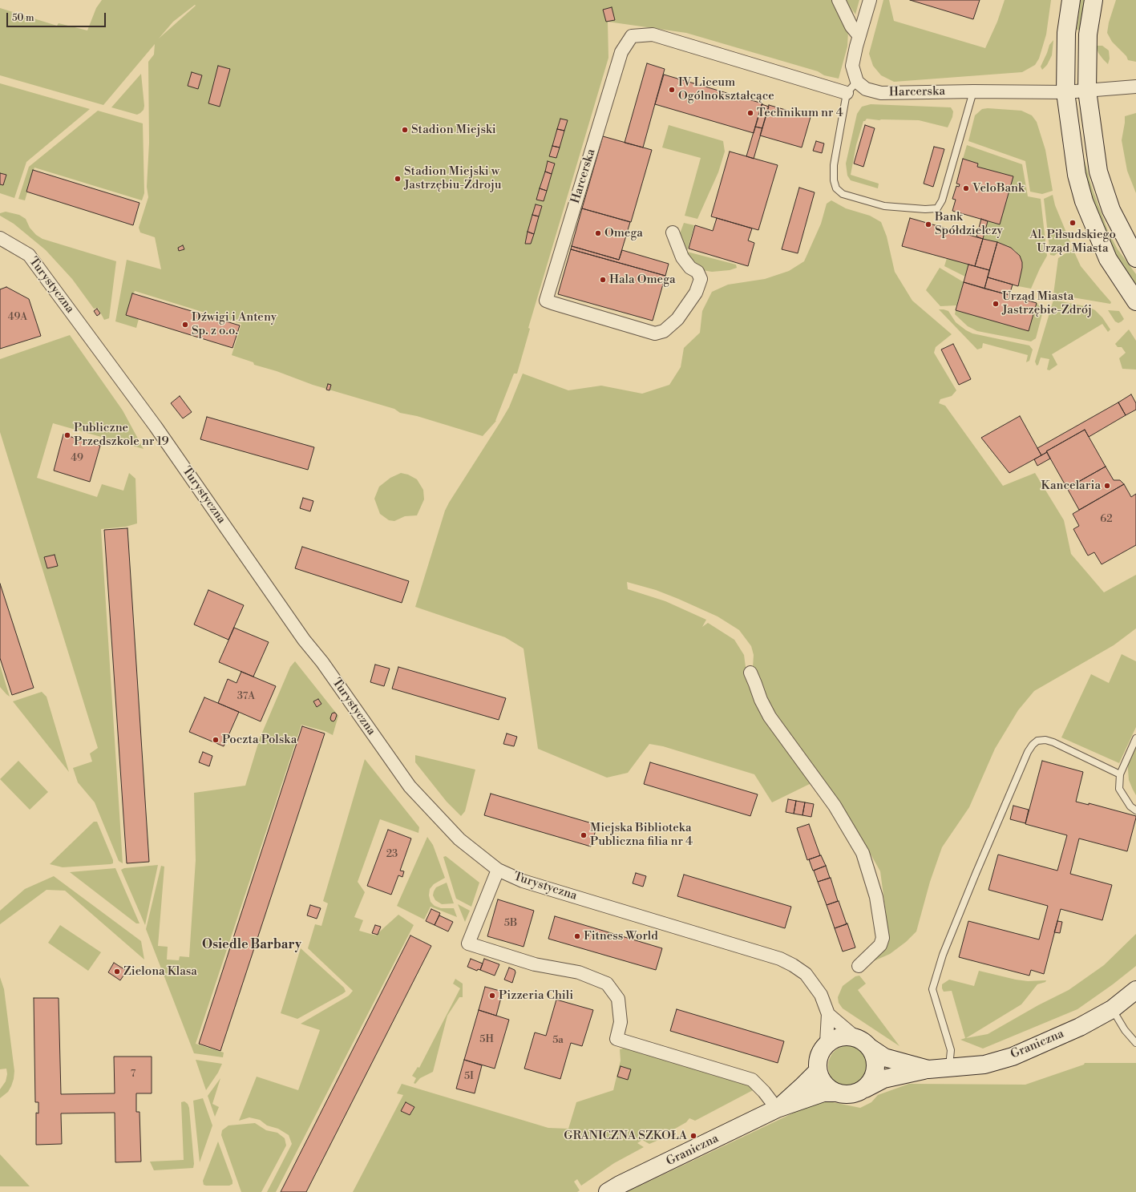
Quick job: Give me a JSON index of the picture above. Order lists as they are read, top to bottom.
{
  "streets": {
    "street": ["Harcerska", "Turystyczna", "Graniczna"]
  },
  "crossings": [
    ["Turystyczna", "Graniczna"]
  ],
  "districts": ["Osiedle Barbary"],
  "places": [
    "IV Liceum Ogólnokształcące",
    "Technikum nr 4",
    "Stadion Miejski",
    "Stadion Miejski w Jastrzębiu-Zdroju",
    "VeloBank",
    "Al. Piłsudskiego Urząd Miasta",
    "Bank Spółdzielczy",
    "Omega",
    "Hala Omega",
    "Urząd Miasta Jastrzębie-Zdrój",
    "Dźwigi i Anteny Sp. z o.o.",
    "Publiczne Przedszkole nr 19",
    "Kancelaria",
    "Poczta Polska",
    "Miejska Biblioteka Publiczna filia nr 4",
    "Fitness World",
    "Zielona Klasa",
    "Pizzeria Chili",
    "GRANICZNA SZKOŁA"
  ],
  "house_numbers": [
    "49A",
    "49",
    "62",
    "37A",
    "23",
    "5B",
    "5H",
    "5a",
    "7",
    "5I"
  ],
  "scale_bar": "50 m"
}
